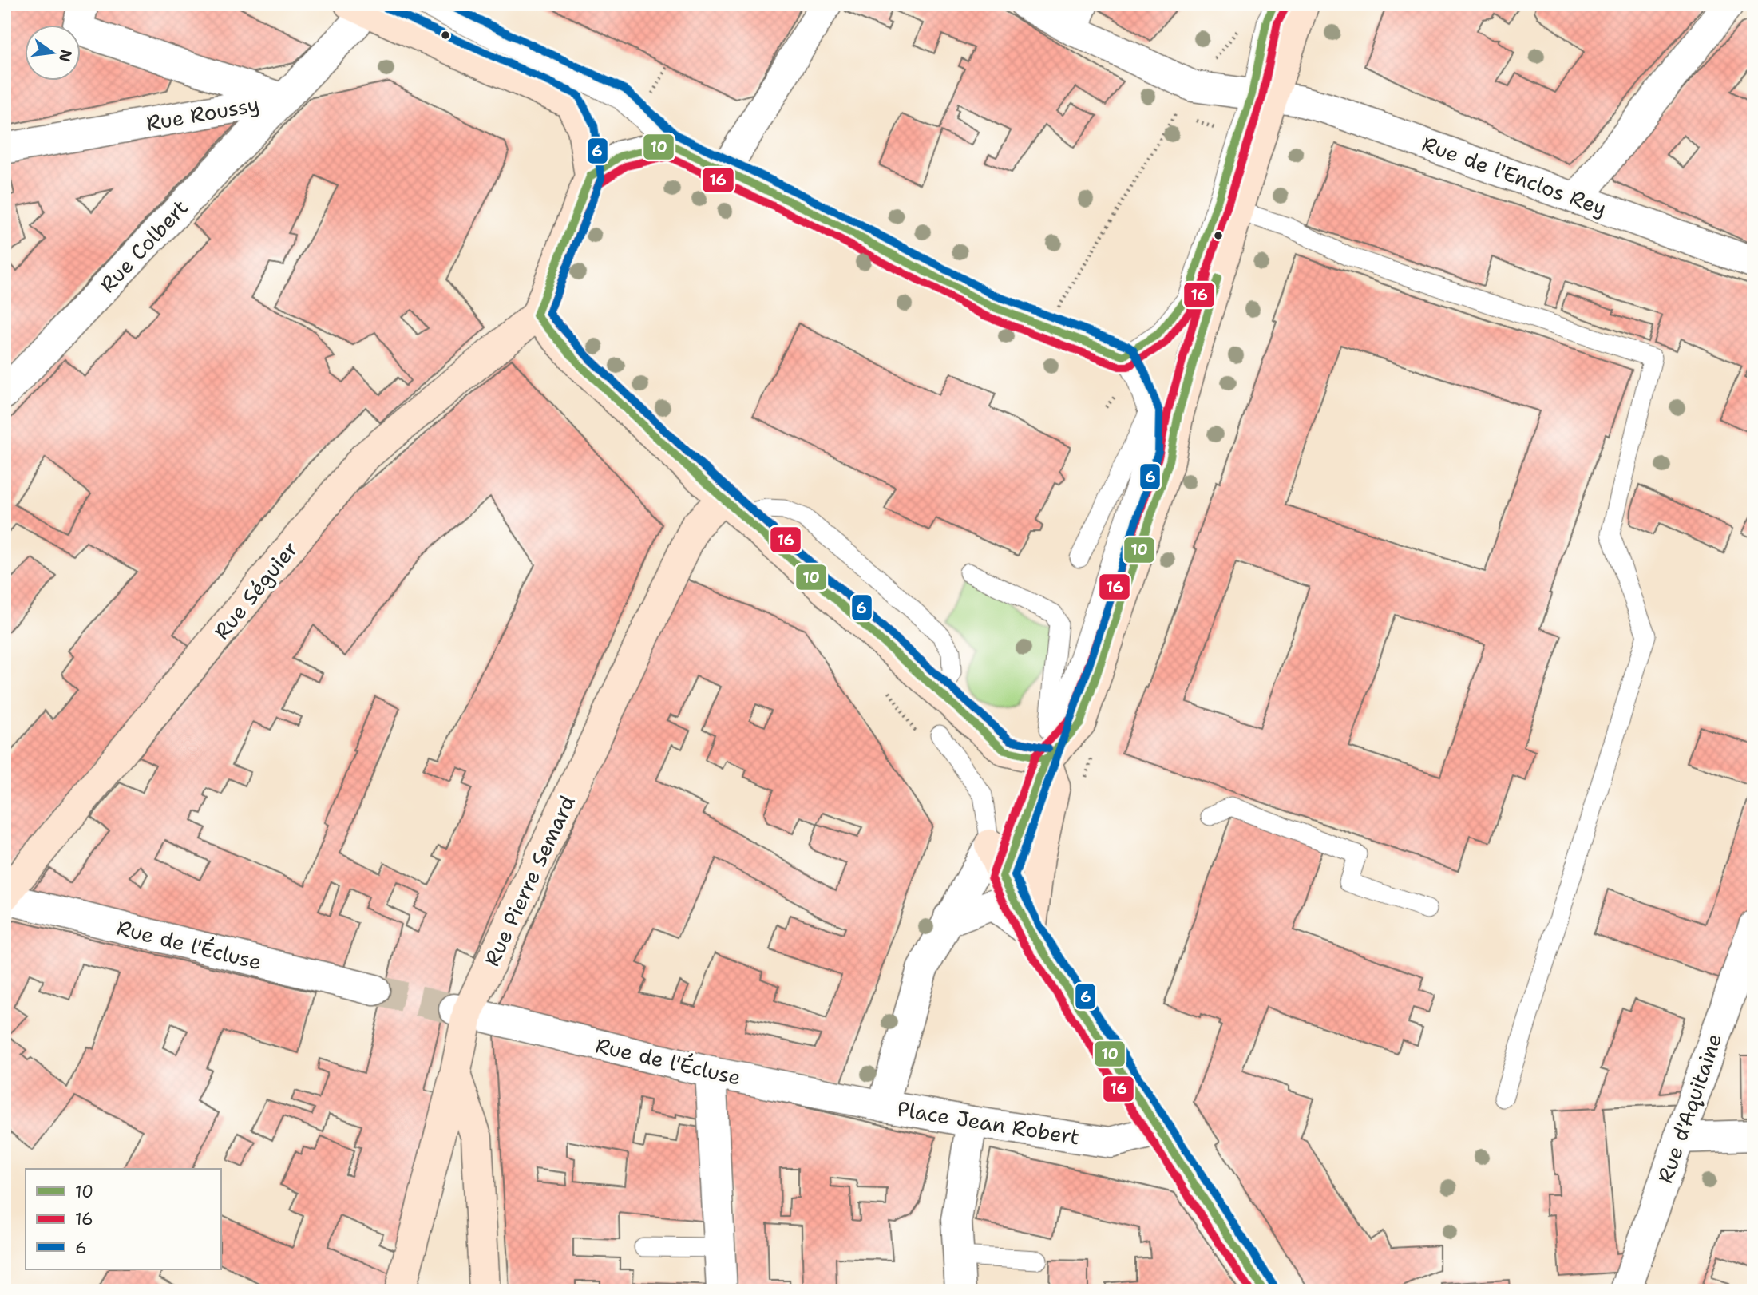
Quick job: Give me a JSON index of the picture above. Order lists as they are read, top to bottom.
{
  "streets": {
    "street": [
      "Rue Roussy",
      "Rue de l'Enclos Rey",
      "Rue Colbert",
      "Rue Séguier",
      "Rue Pierre Semard",
      "Rue de l'Écluse",
      "Rue d'Aquitaine",
      "Place Jean Robert"
    ]
  },
  "crossings": [
    ["Rue Roussy", "Rue Colbert"],
    ["Rue Séguier", "Rue de l'Écluse"],
    ["Rue Pierre Semard", "Rue de l'Écluse"],
    ["Rue de l'Écluse", "Place Jean Robert"]
  ],
  "lines": ["transit line 10", "transit line 6", "transit line 16"],
  "legend": ["10", "16", "6"],
  "north": "right"
}
